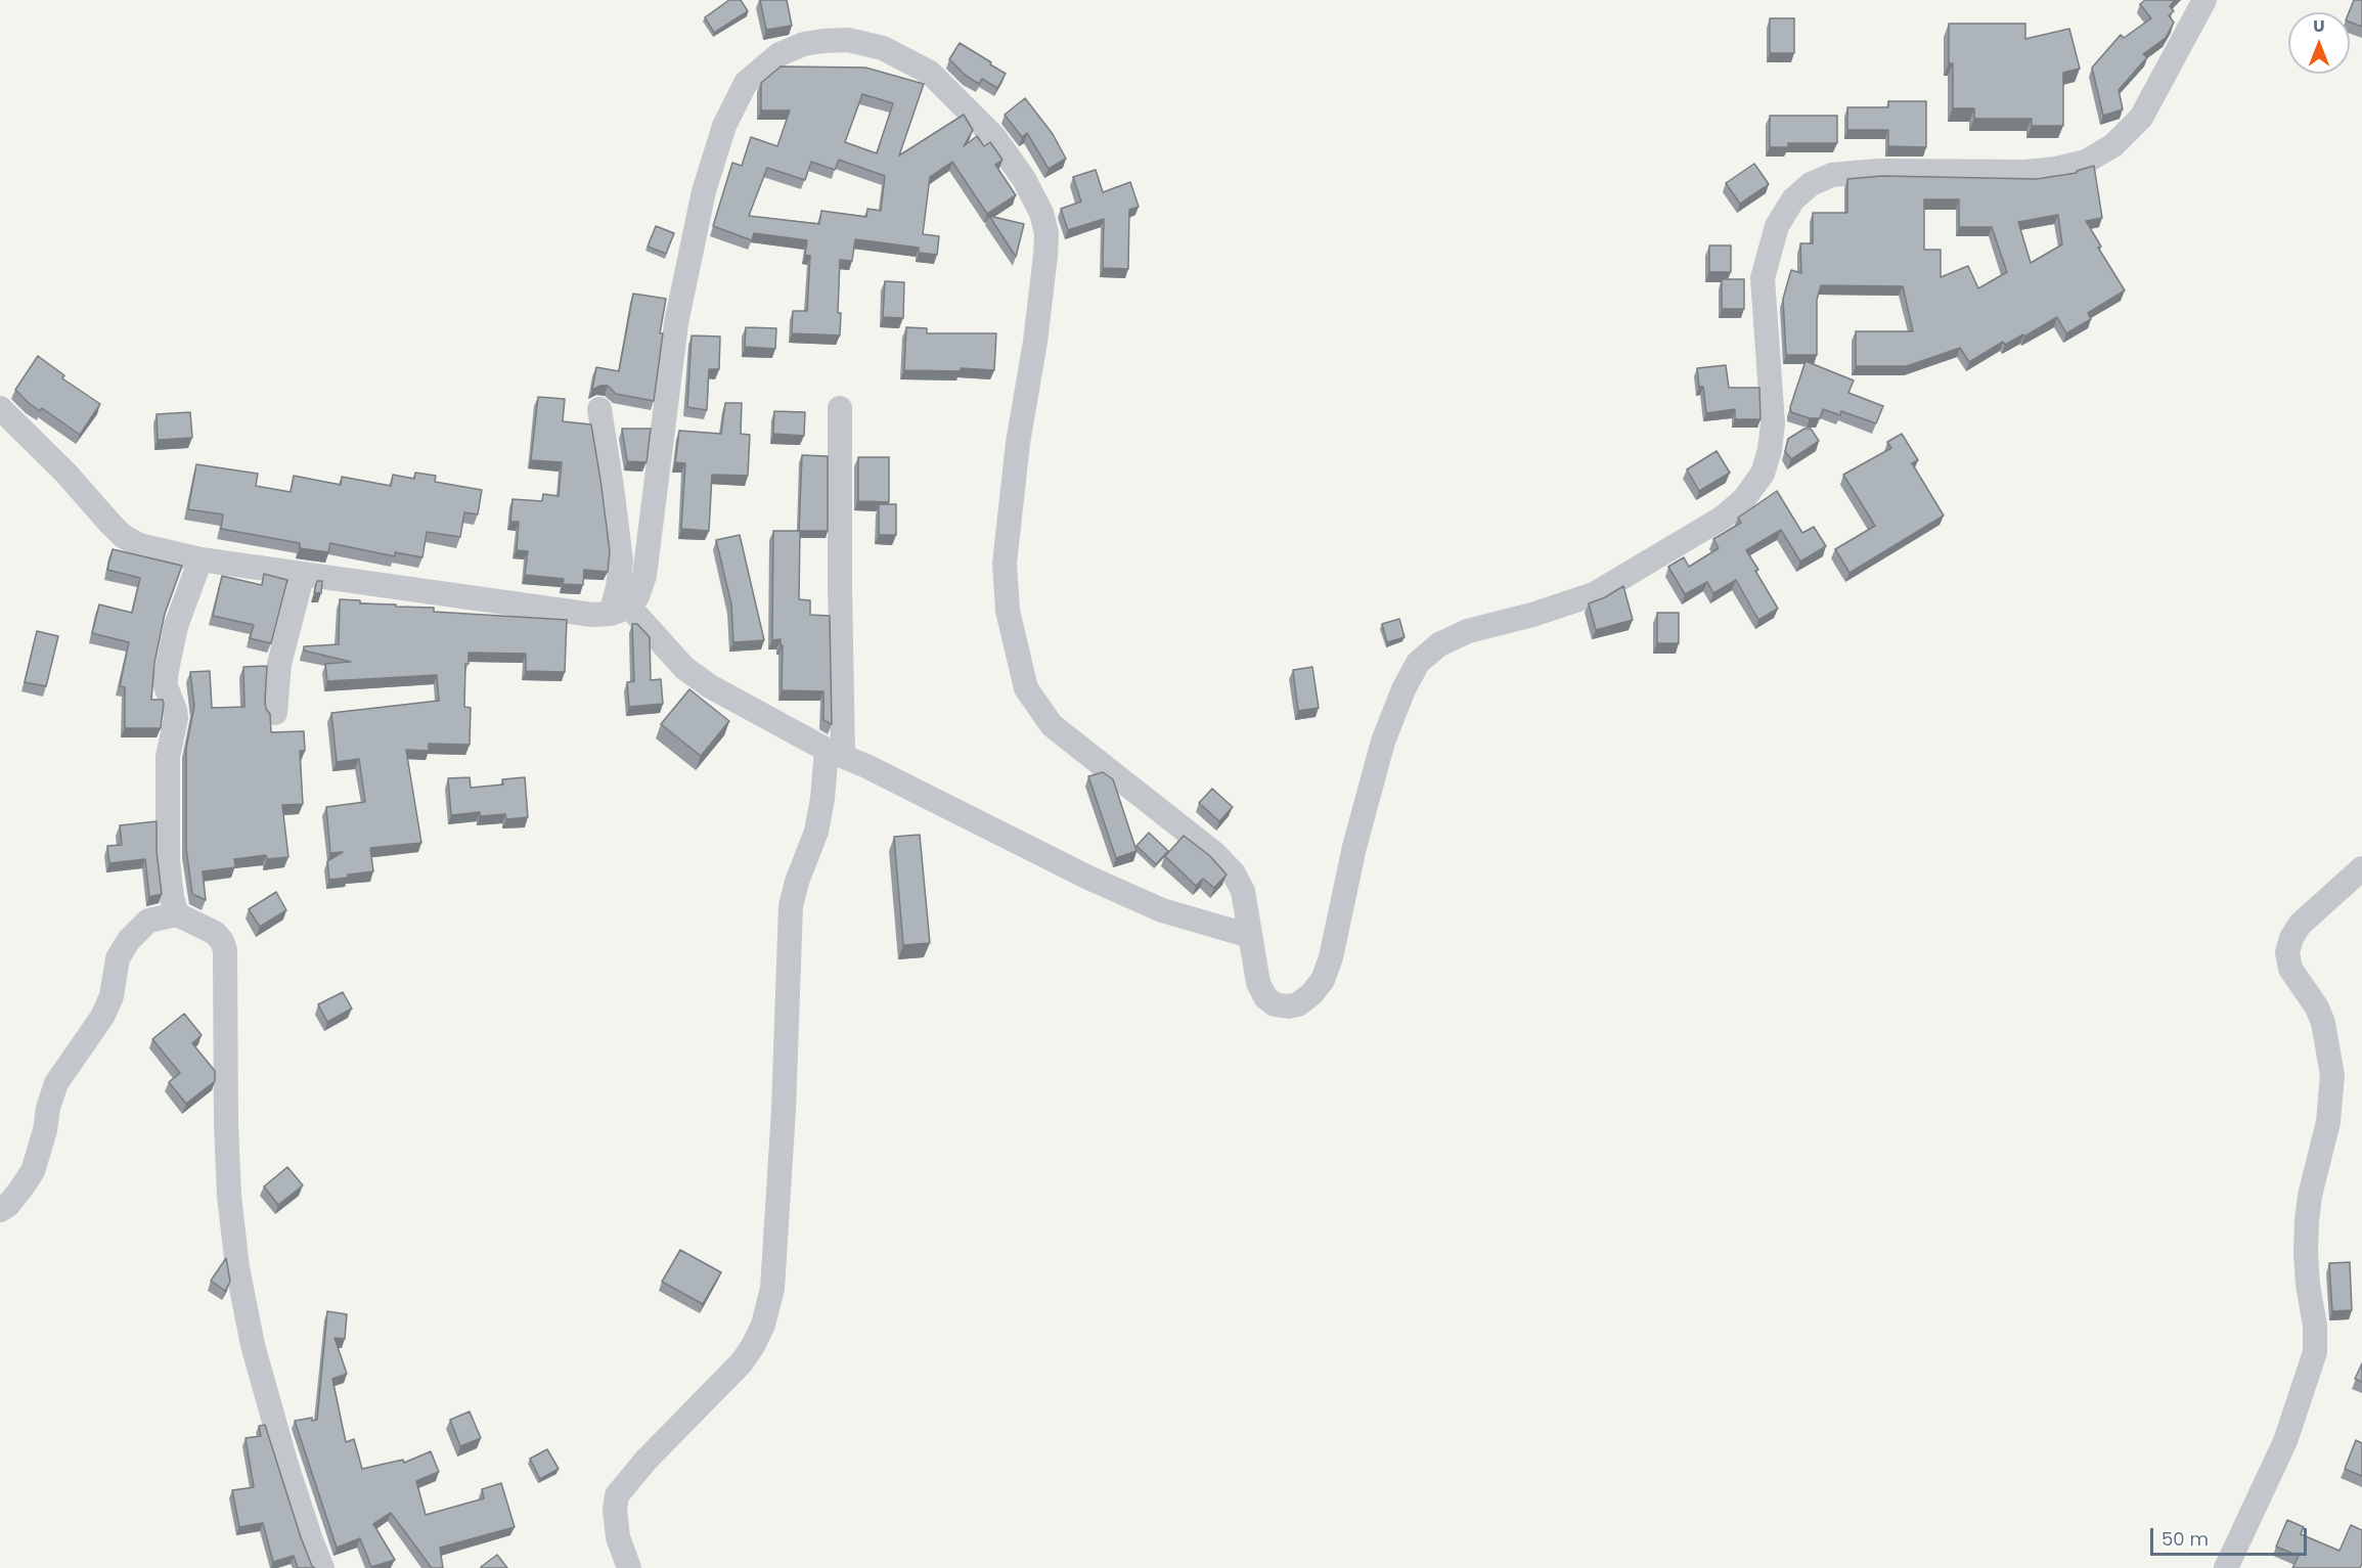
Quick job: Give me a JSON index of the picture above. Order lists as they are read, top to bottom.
{
  "scale_bar": "50 m",
  "north": "top"
}
